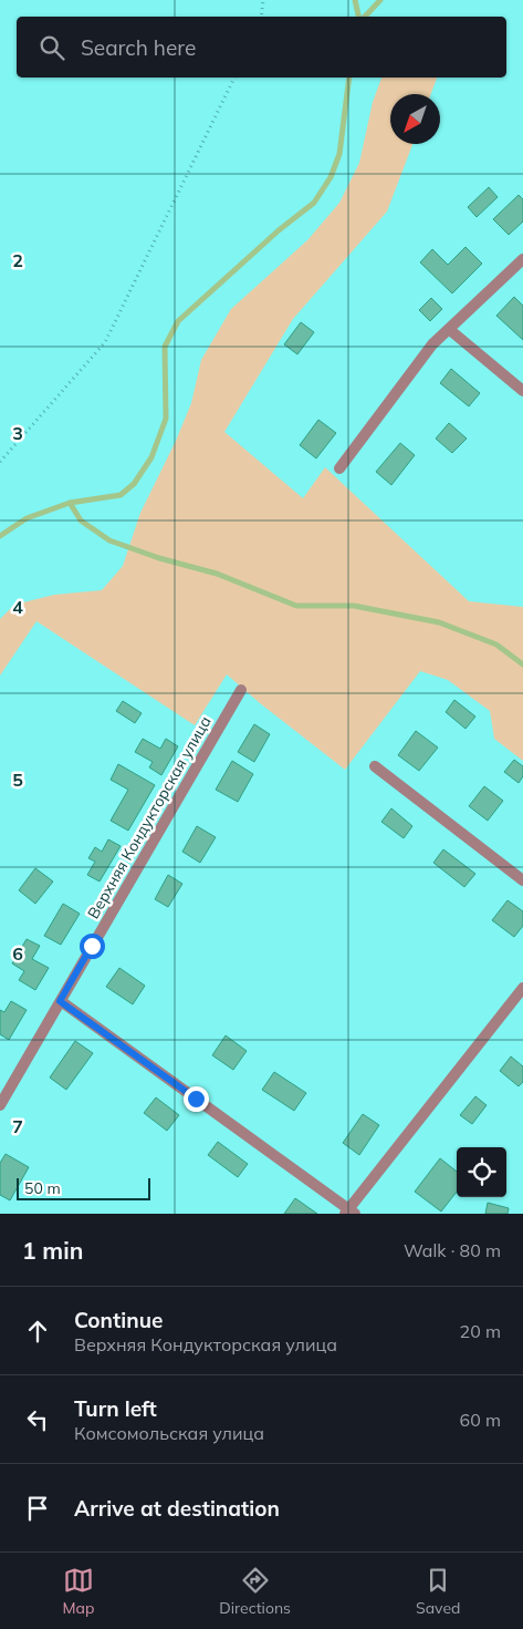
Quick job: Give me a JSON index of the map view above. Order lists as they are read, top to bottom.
{
  "streets": {
    "street": ["Верхняя Кондукторская улица"]
  },
  "scale_bar": "50 m",
  "north": "bottom left",
  "page": {
    "search": "Search here",
    "scale": "50 m",
    "heading": ["1 min", "Walk · 80 m"],
    "list": [
      ["Continue", "Верхняя Кондукторская улица", "20 m"],
      ["Turn left", "Комсомольская улица", "60 m"],
      "Arrive at destination"
    ],
    "nav": ["Map", "Directions", "Saved"]
  },
  "grid": {
    "rows": [
      "2",
      "3",
      "4",
      "5",
      "6",
      "7"
    ]
  }
}
